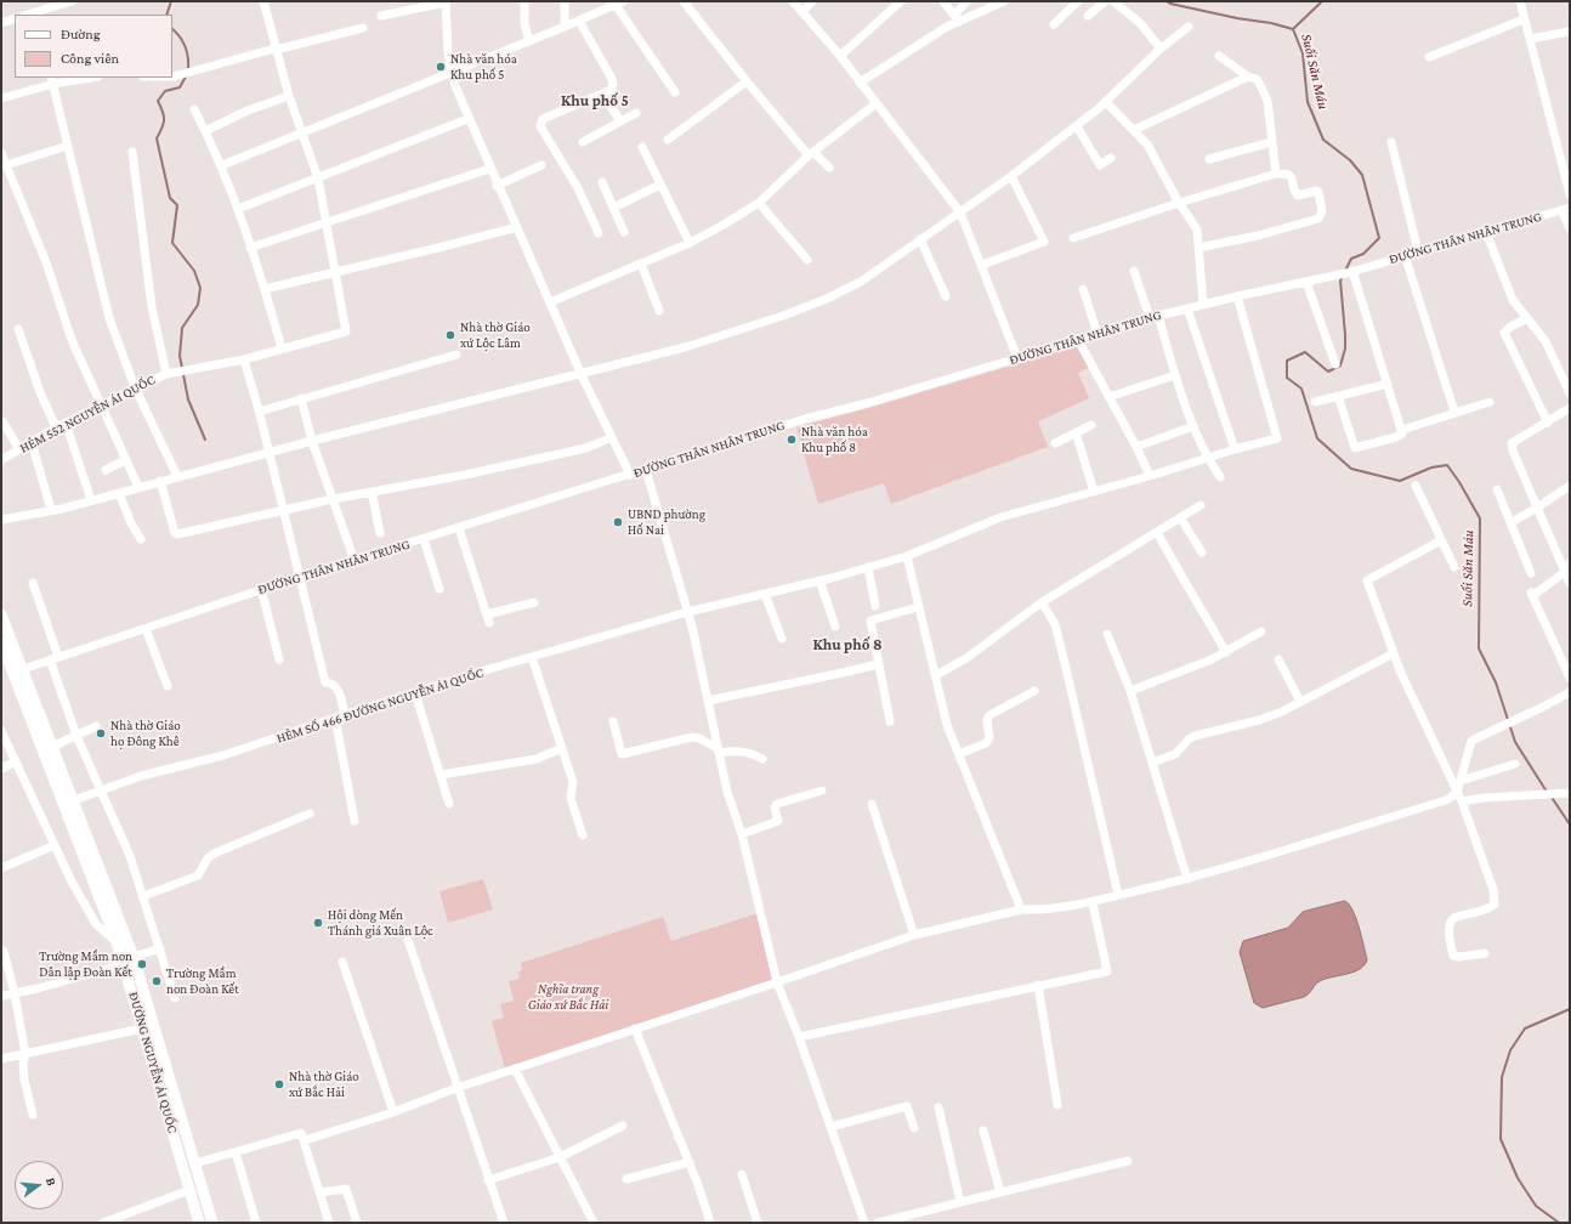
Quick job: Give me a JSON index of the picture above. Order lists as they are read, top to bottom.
{
  "streets": {
    "main road": ["ĐƯỜNG NGUYỄN ÁI QUỐC"],
    "street": ["ĐƯỜNG THÂN NHÂN TRUNG", "HẺM 552 NGUYỄN ÁI QUỐC", "HẺM SỐ 466 ĐƯỜNG NGUYỄN ÁI QUỐC"]
  },
  "crossings": [
    ["ĐƯỜNG THÂN NHÂN TRUNG", "HẺM SỐ 466 ĐƯỜNG NGUYỄN ÁI QUỐC"],
    ["HẺM SỐ 466 ĐƯỜNG NGUYỄN ÁI QUỐC", "ĐƯỜNG NGUYỄN ÁI QUỐC"]
  ],
  "districts": ["Khu phố 5", "Khu phố 8"],
  "water": ["Suối Săn Máu"],
  "parks": ["Nghĩa trang Giáo xứ Bắc Hải"],
  "places": [
    "Nhà văn hóa Khu phố 5",
    "Nhà thờ Giáo xứ Lộc Lâm",
    "Nhà văn hóa Khu phố 8",
    "UBND phường Hố Nai",
    "Nhà thờ Giáo họ Đông Khê",
    "Hội dòng Mến Thánh giá Xuân Lộc",
    "Trường Mầm non Dân lập Đoàn Kết",
    "Trường Mầm non Đoàn Kết",
    "Nhà thờ Giáo xứ Bắc Hải"
  ],
  "legend": ["Đường", "Công viên"],
  "north": "right"
}
